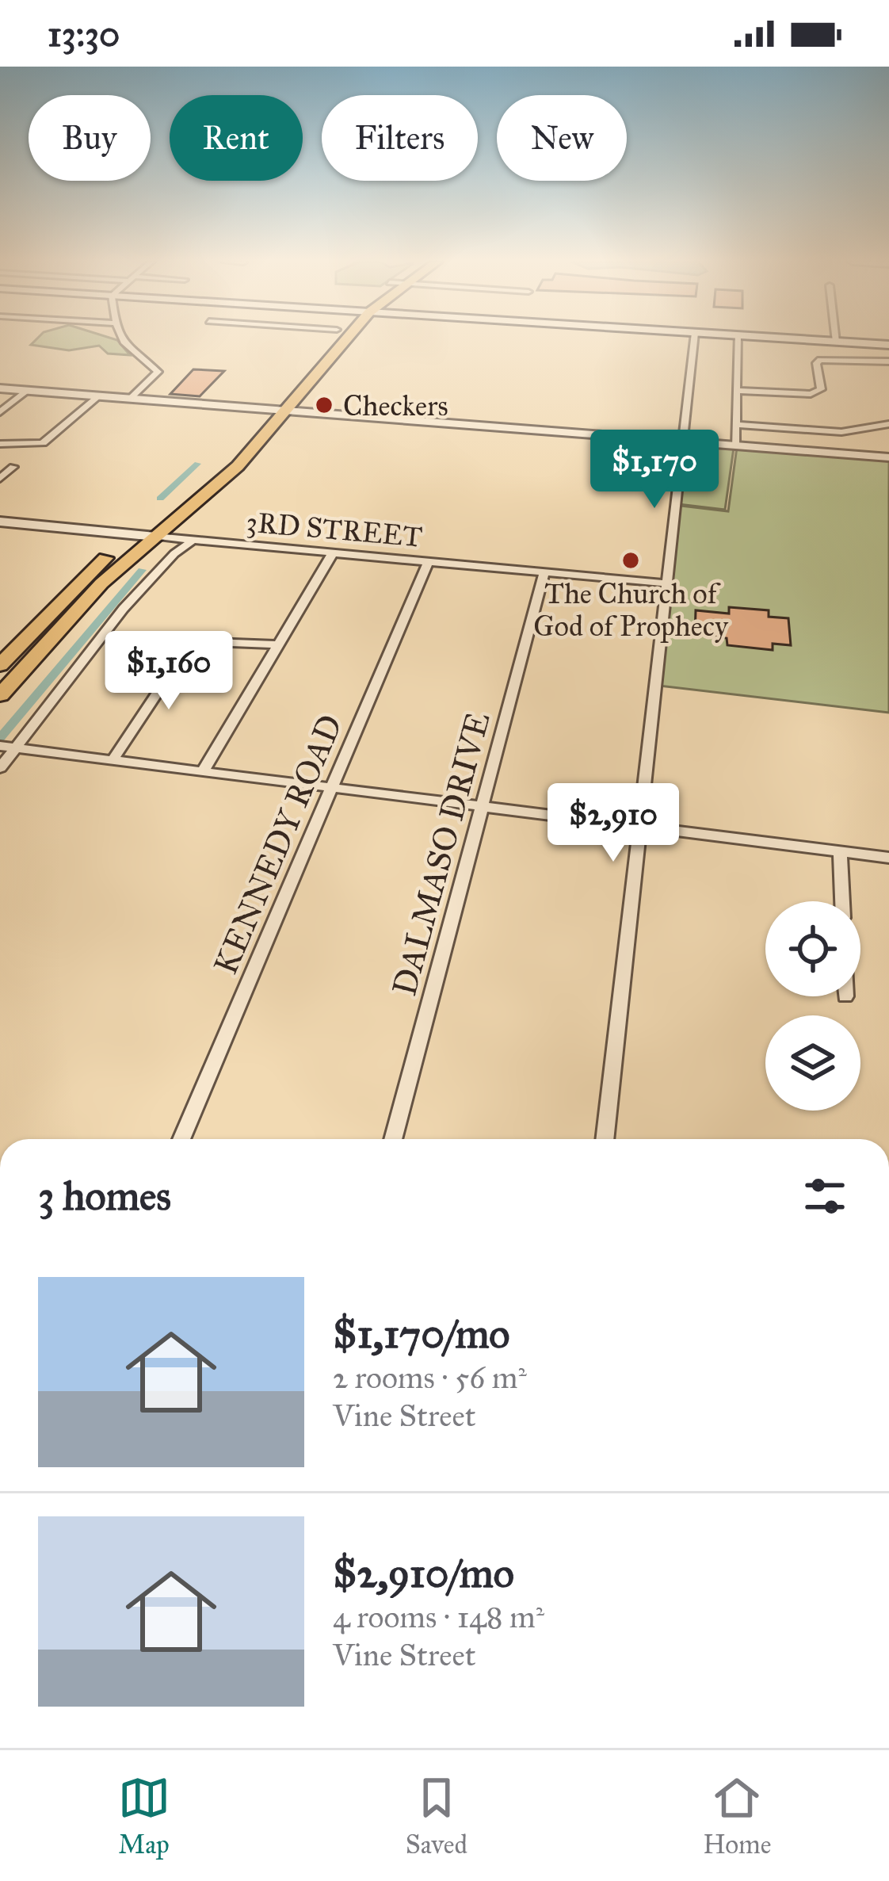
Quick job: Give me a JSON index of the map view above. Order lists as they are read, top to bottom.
{
  "streets": {
    "street": ["3RD STREET", "KENNEDY ROAD", "DALMASO DRIVE"]
  },
  "crossings": [
    ["3RD STREET", "KENNEDY ROAD"],
    ["3RD STREET", "DALMASO DRIVE"]
  ],
  "places": ["Checkers", "The Church of God of Prophecy"],
  "page": {
    "status": "13:30",
    "chip": [
      "Buy",
      "Rent",
      "Filters",
      "New"
    ],
    "price": ["$1,170", "$1,160", "$2,910"],
    "heading": "3 homes",
    "list": [
      {
        "name": "$1,170/mo",
        "note": "2 rooms · 56 m² · Vine Street"
      },
      {
        "name": "$2,910/mo",
        "note": "4 rooms · 148 m² · Vine Street"
      }
    ],
    "tabs": ["Map", "Saved", "Home"]
  }
}
